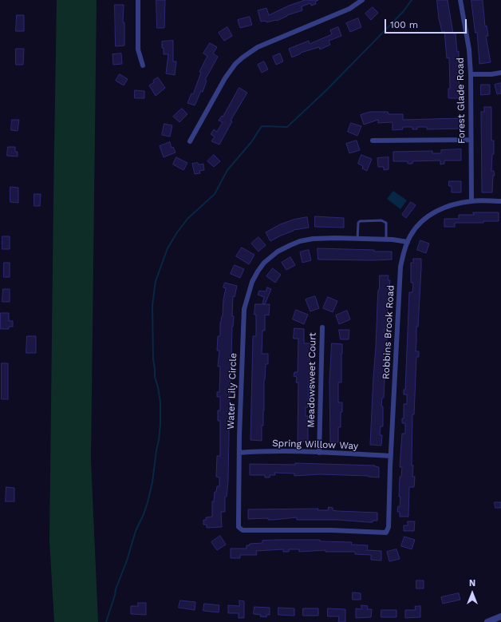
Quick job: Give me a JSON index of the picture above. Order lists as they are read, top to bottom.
{
  "streets": {
    "street": [
      "Forest Glade Road",
      "Robbins Brook Road",
      "Meadowsweet Court",
      "Water Lily Circle",
      "Spring Willow Way"
    ]
  },
  "crossings": [
    ["Forest Glade Road", "Robbins Brook Road"],
    ["Robbins Brook Road", "Water Lily Circle"],
    ["Robbins Brook Road", "Spring Willow Way"],
    ["Meadowsweet Court", "Spring Willow Way"],
    ["Water Lily Circle", "Spring Willow Way"]
  ],
  "scale_bar": "100 m",
  "north": "top"
}
